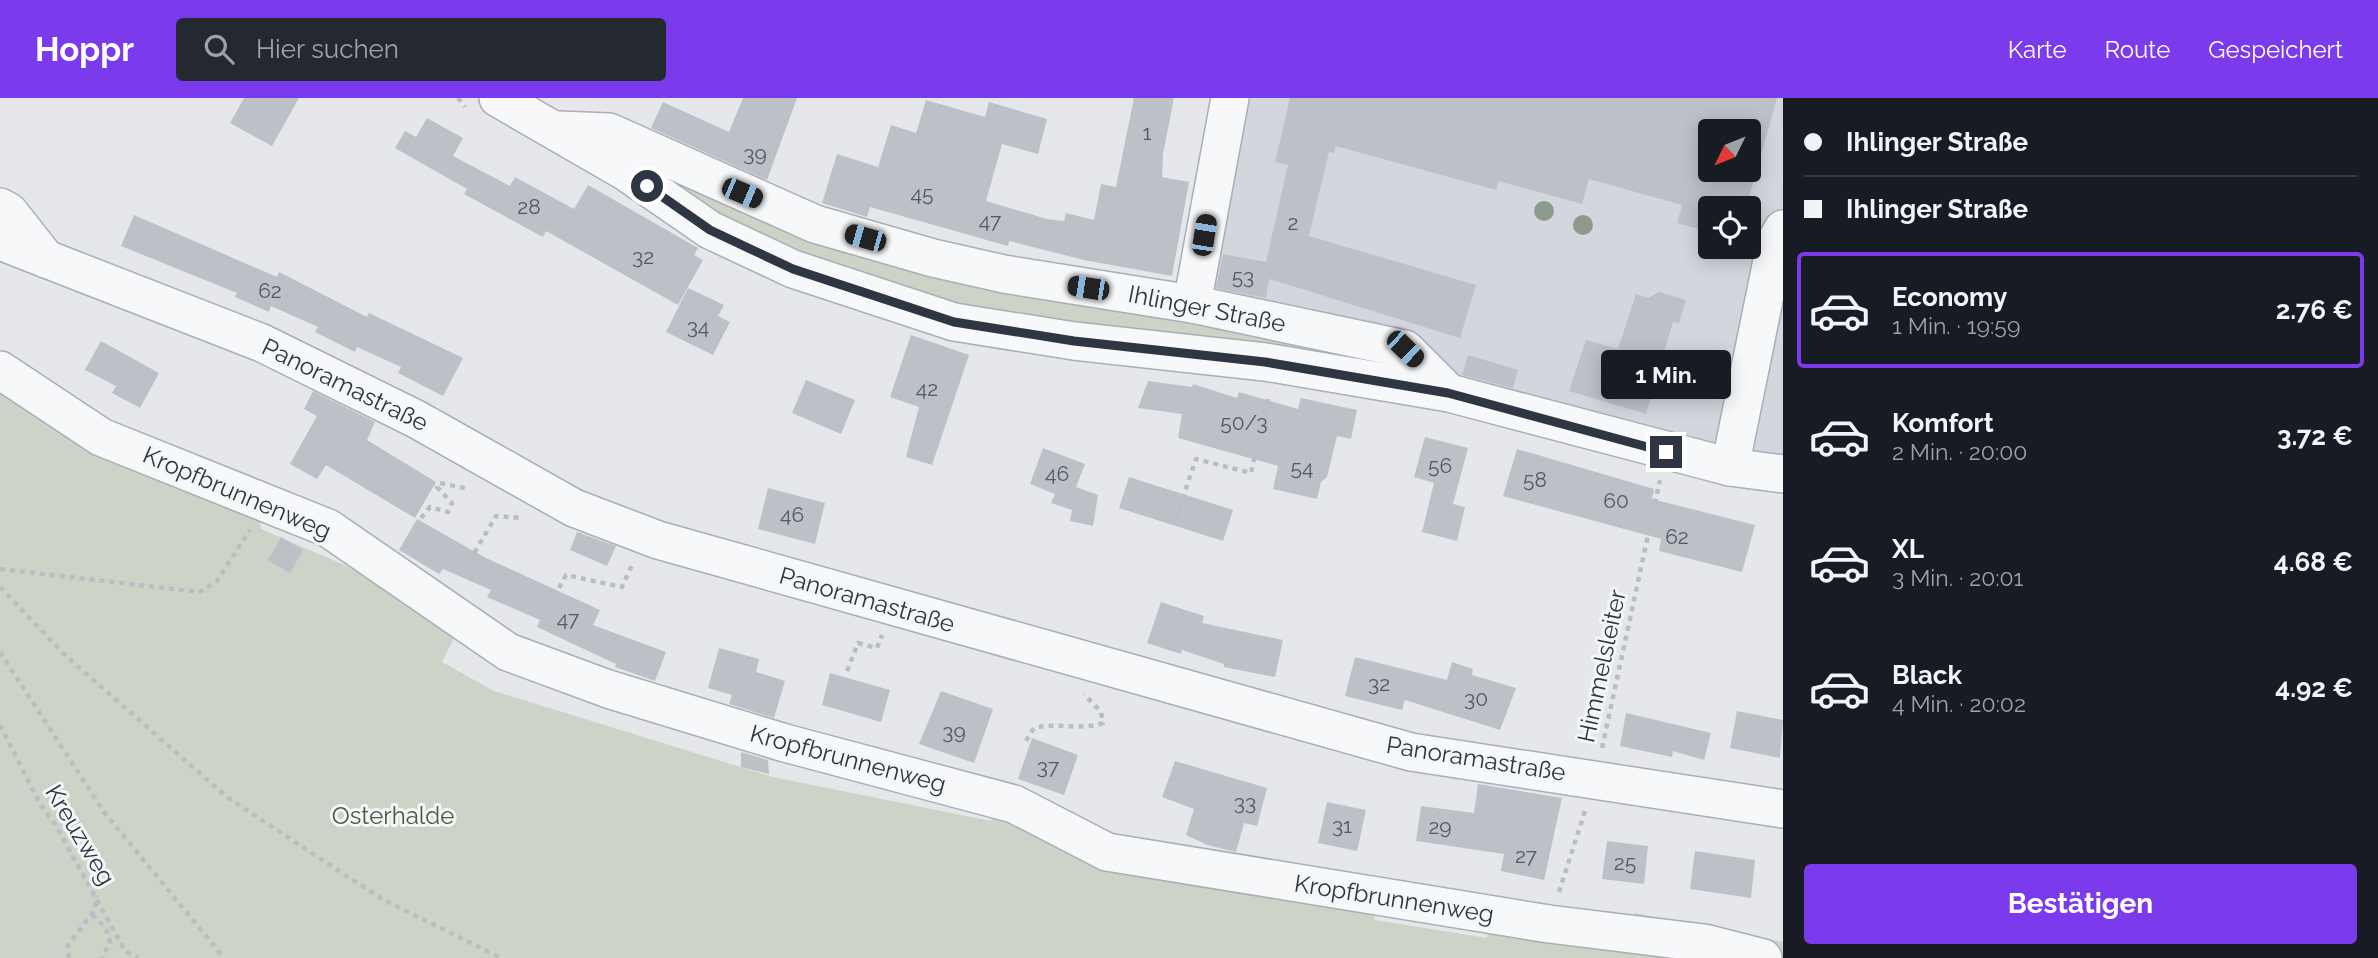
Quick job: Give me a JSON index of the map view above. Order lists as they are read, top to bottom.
{
  "streets": {
    "street": ["Ihlinger Straße", "Panoramastraße", "Kropfbrunnenweg"],
    "path": ["Himmelsleiter", "Kreuzweg"]
  },
  "crossings": [
    ["Ihlinger Straße", "Himmelsleiter"],
    ["Panoramastraße", "Himmelsleiter"],
    ["Kropfbrunnenweg", "Himmelsleiter"]
  ],
  "parks": ["Osterhalde"],
  "house_numbers": [
    "1",
    "39",
    "45",
    "28",
    "47",
    "2",
    "32",
    "53",
    "62",
    "34",
    "42",
    "50/3",
    "56",
    "54",
    "46",
    "58",
    "60",
    "46",
    "62",
    "47",
    "32",
    "30",
    "39",
    "37",
    "33",
    "31",
    "29",
    "27",
    "25"
  ],
  "north": "bottom left",
  "page": {
    "header": "Hoppr",
    "search": "Hier suchen",
    "nav": ["Karte", "Route", "Gespeichert"],
    "banner": ["Ihlinger Straße", "Ihlinger Straße"],
    "list": [
      {
        "name": "Economy",
        "note": "1 Min. · 19:59",
        "value": "2.76 €"
      },
      {
        "name": "Komfort",
        "note": "2 Min. · 20:00",
        "value": "3.72 €"
      },
      {
        "name": "XL",
        "note": "3 Min. · 20:01",
        "value": "4.68 €"
      },
      {
        "name": "Black",
        "note": "4 Min. · 20:02",
        "value": "4.92 €"
      }
    ],
    "bubble": "1 Min.",
    "buttons": "Bestätigen"
  }
}
